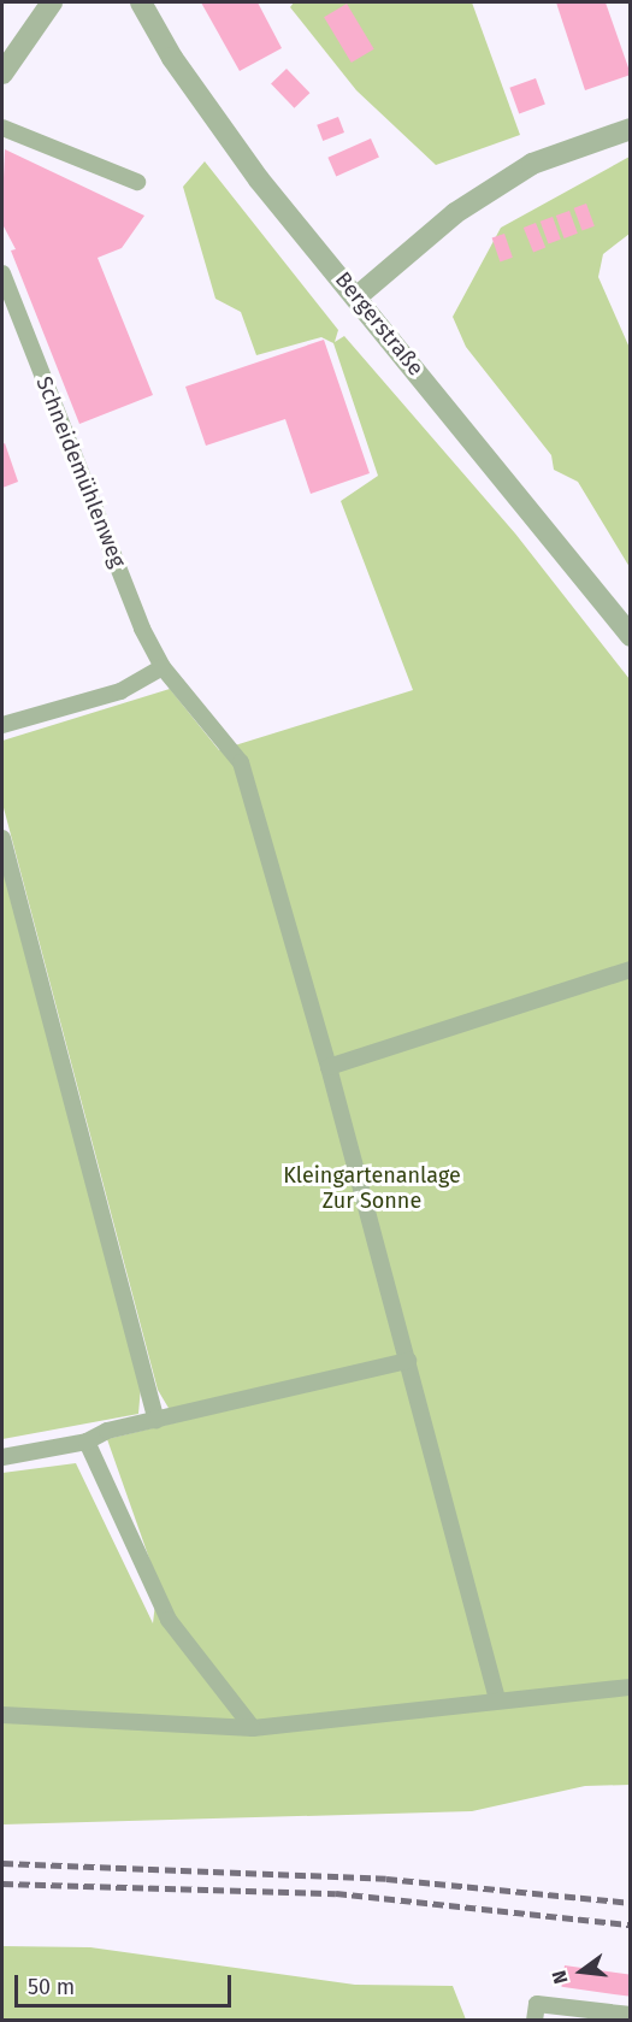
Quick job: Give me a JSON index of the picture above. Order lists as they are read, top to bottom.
{
  "streets": {
    "street": ["Bergerstraße"],
    "lane": ["Schneidemühlenweg"]
  },
  "parks": ["Kleingartenanlage Zur Sonne"],
  "scale_bar": "50 m",
  "north": "left"
}
